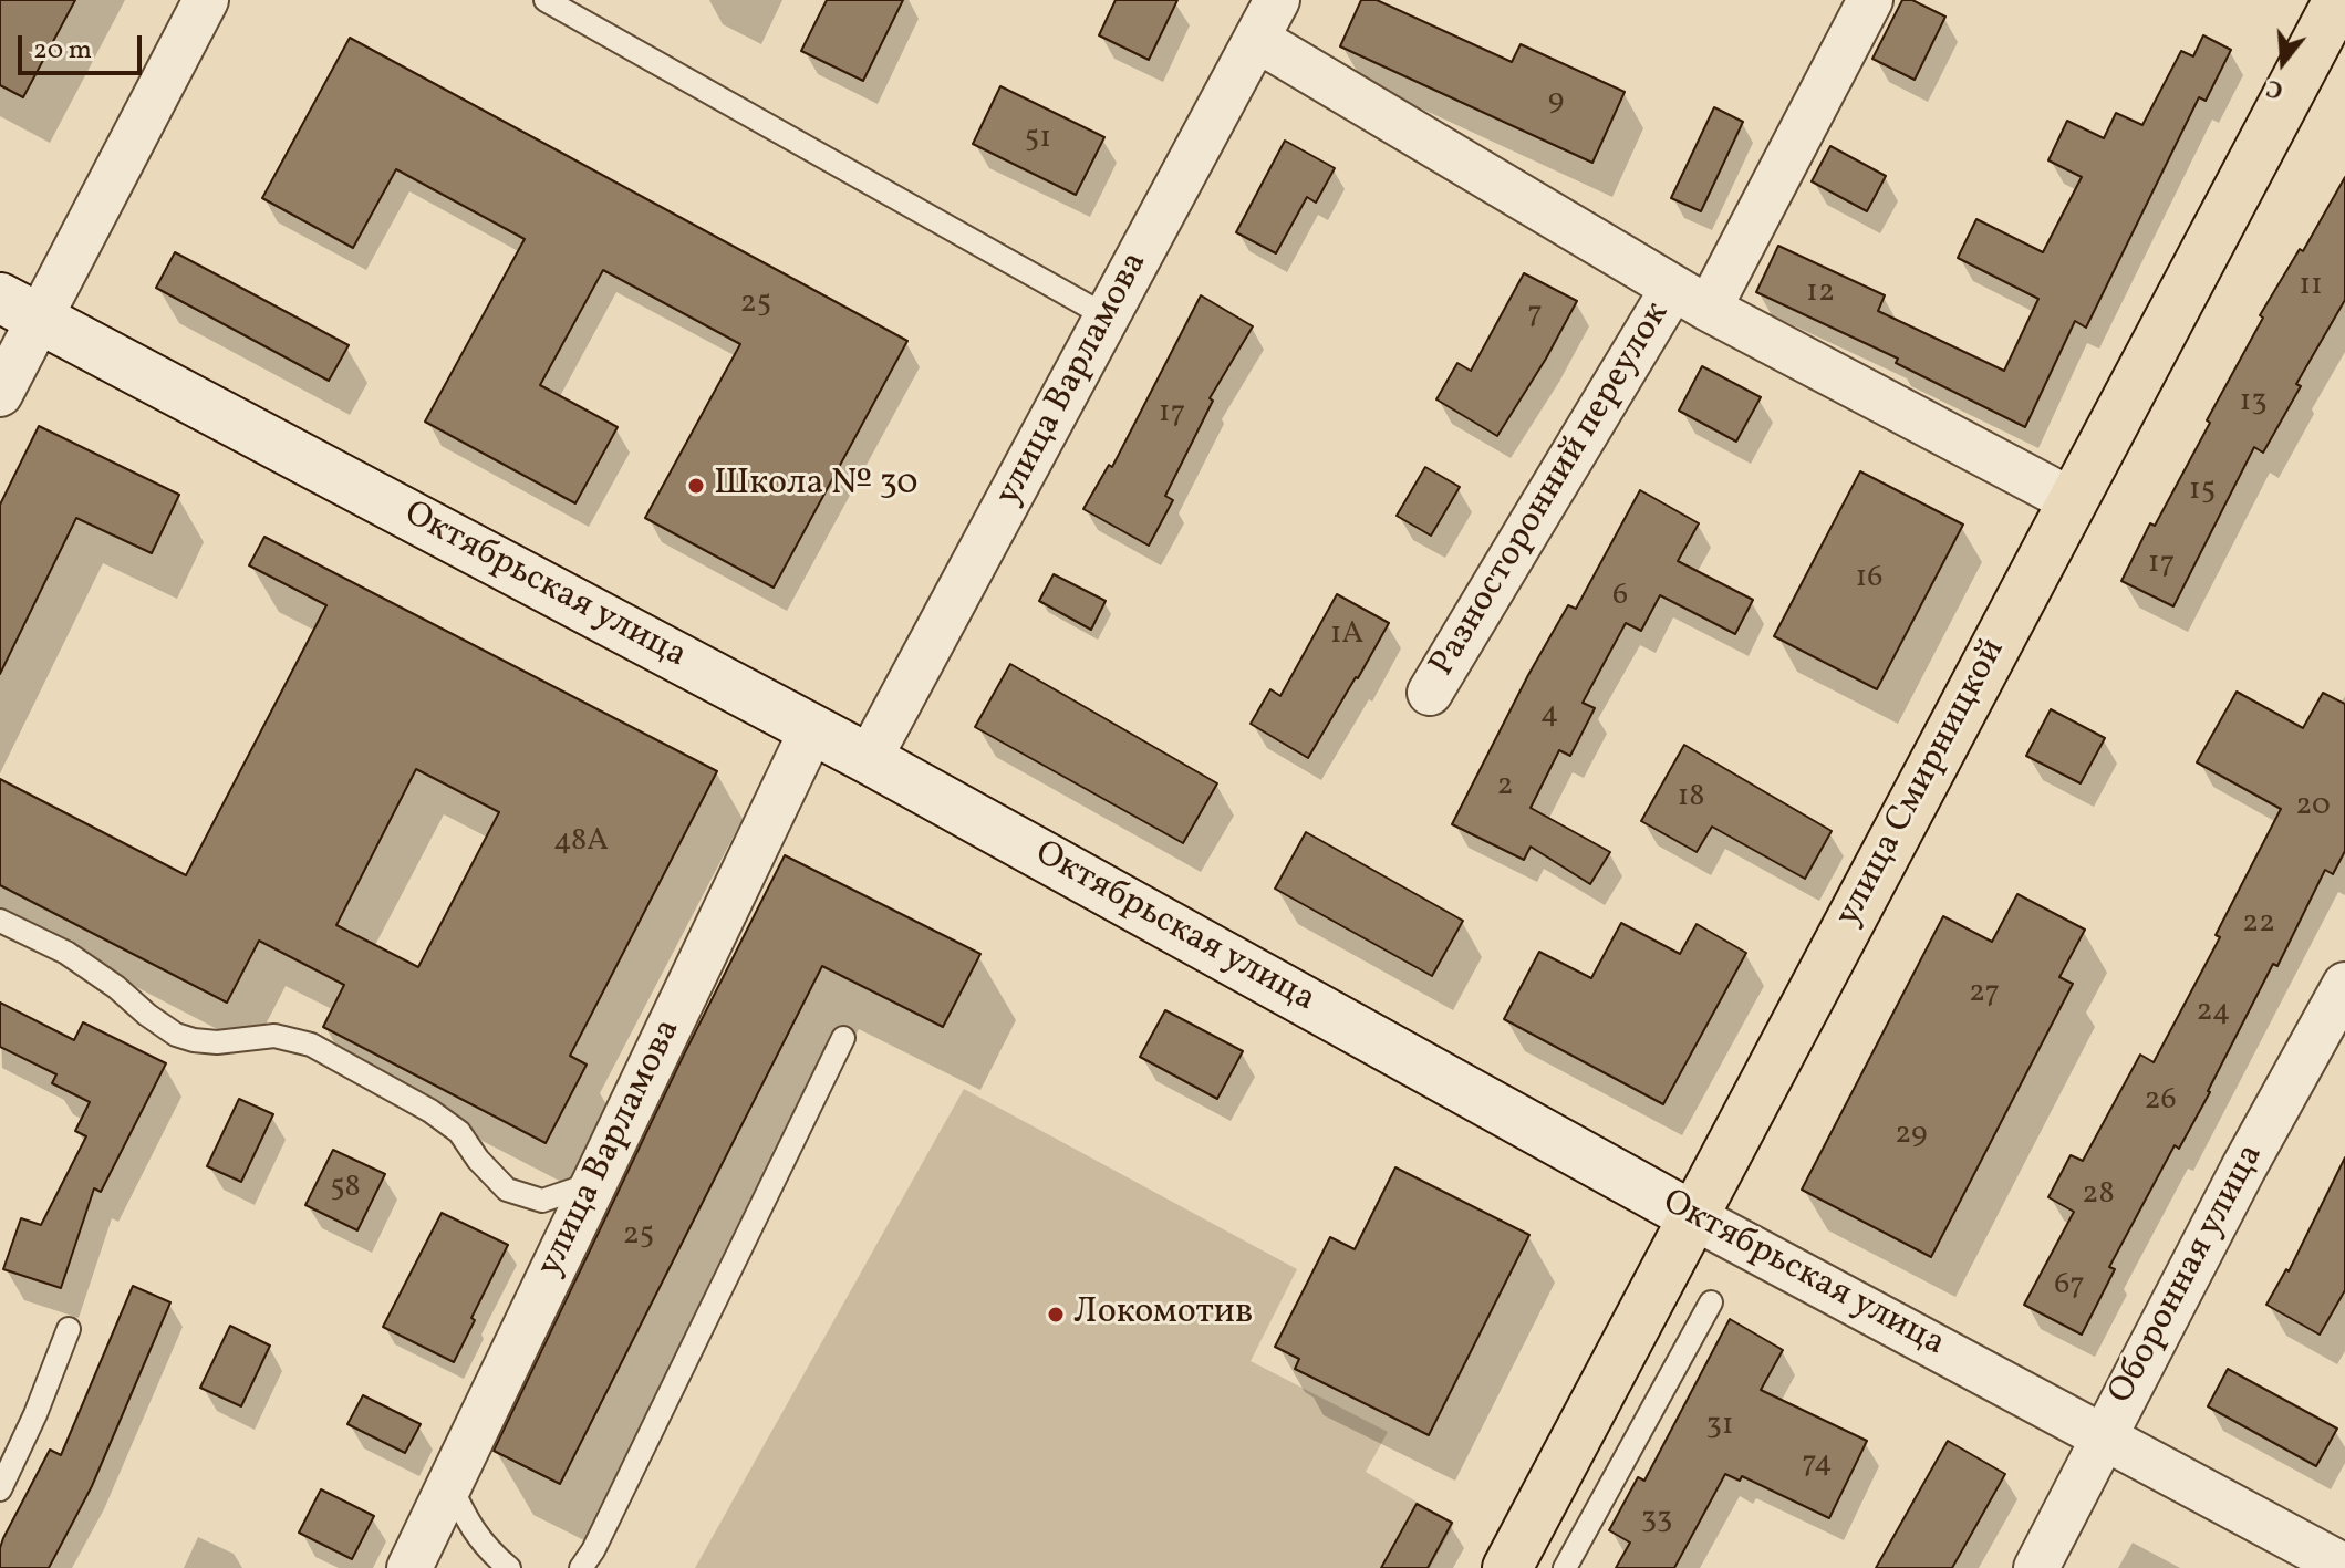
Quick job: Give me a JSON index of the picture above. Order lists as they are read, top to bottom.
{
  "streets": {
    "main road": ["Октябрьская улица", "улица Смирницкой"],
    "street": ["улица Варламова", "Разносторонний переулок", "Оборонная улица"]
  },
  "crossings": [
    ["улица Варламова", "Октябрьская улица"],
    ["Октябрьская улица", "улица Смирницкой"],
    ["Октябрьская улица", "Оборонная улица"]
  ],
  "places": ["Школа № 30", "Локомотив"],
  "house_numbers": [
    "9",
    "51",
    "11",
    "12",
    "25",
    "7",
    "13",
    "17",
    "15",
    "17",
    "16",
    "6",
    "1А",
    "4",
    "2",
    "18",
    "20",
    "48А",
    "22",
    "27",
    "24",
    "26",
    "29",
    "58",
    "28",
    "25",
    "67",
    "31",
    "74",
    "33"
  ],
  "scale_bar": "20 m",
  "north": "bottom"
}
